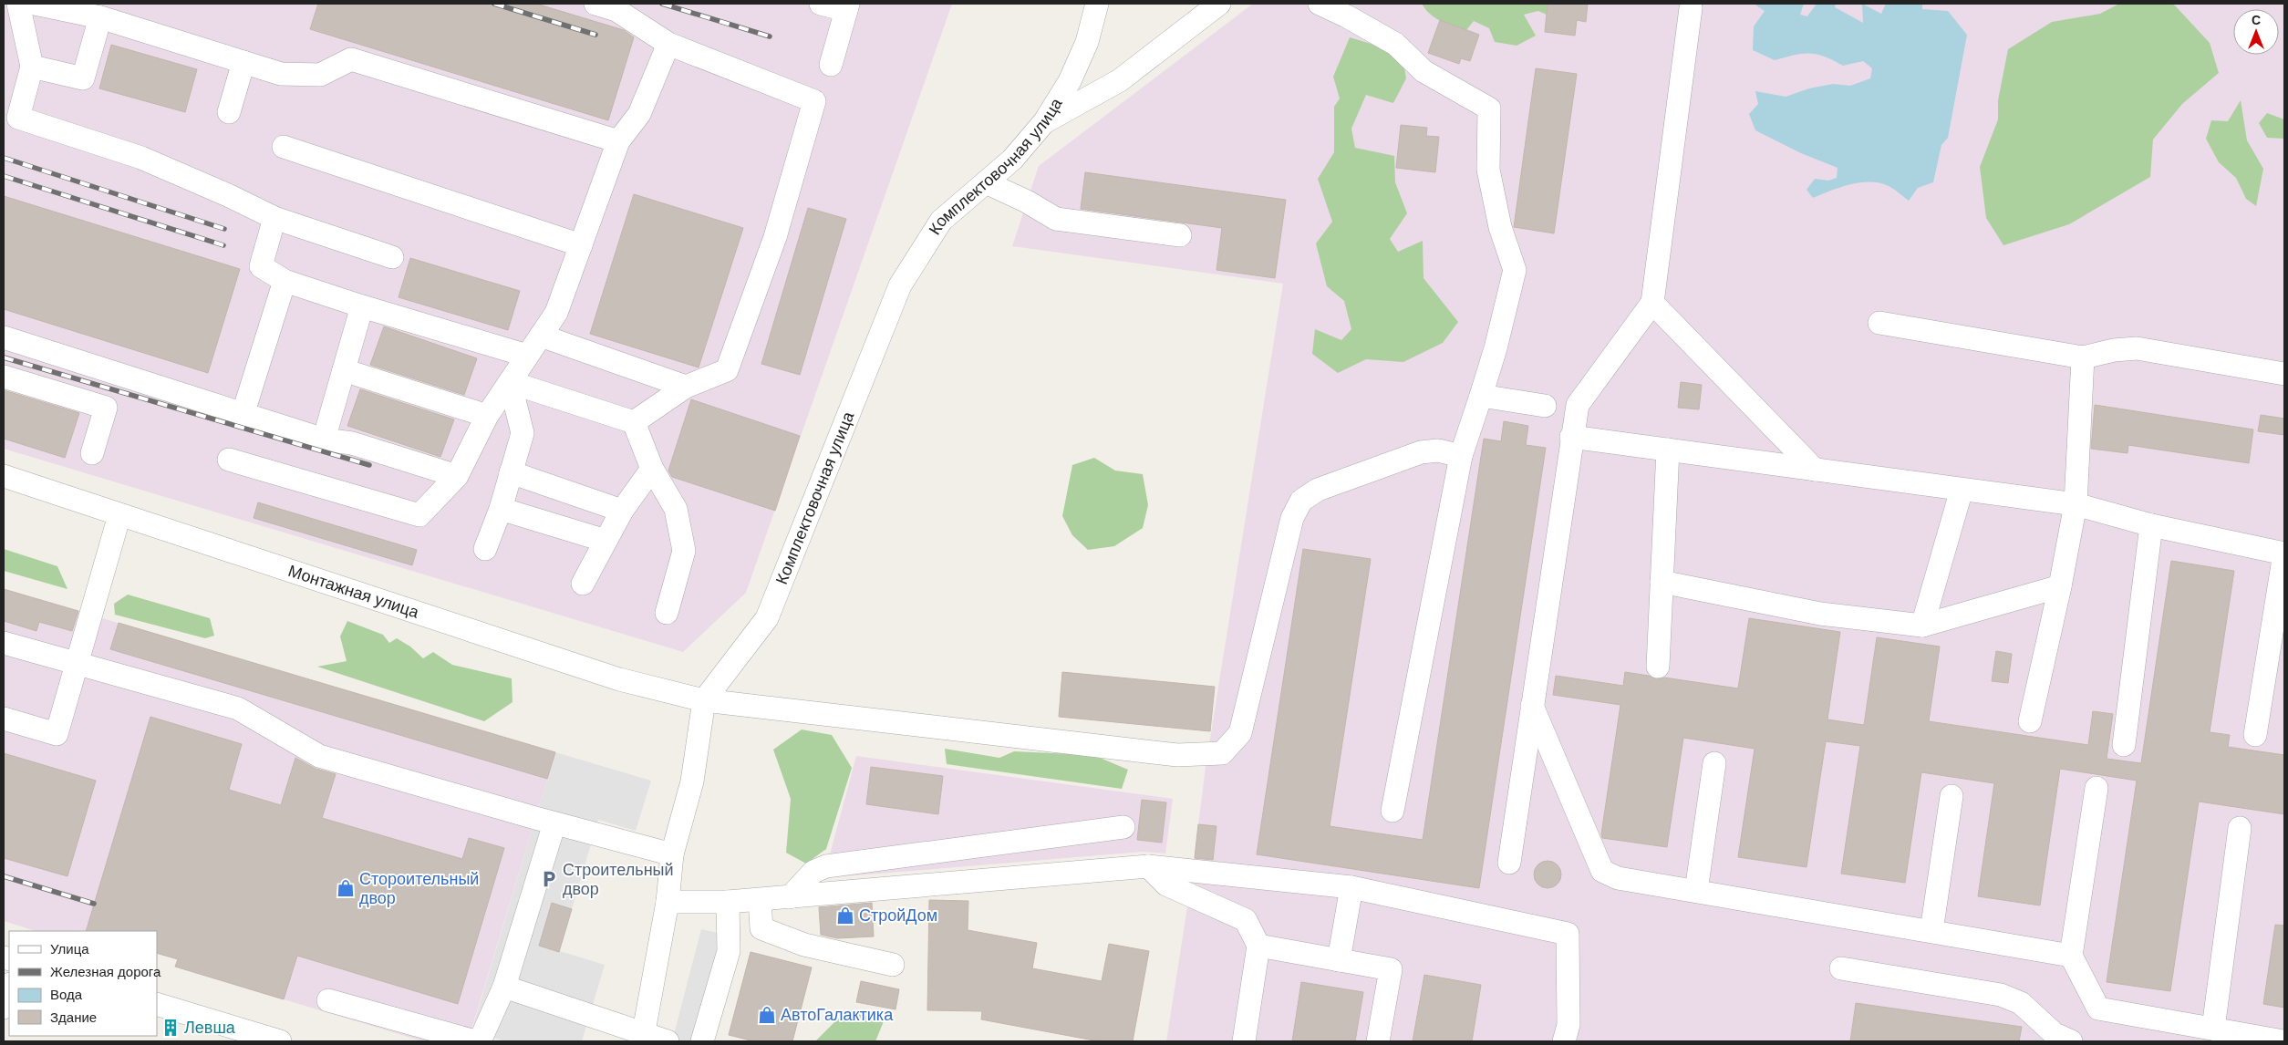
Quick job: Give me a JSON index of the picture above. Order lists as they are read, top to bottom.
{
  "streets": {
    "street": ["Комплектовочная улица", "Монтажная улица"]
  },
  "crossings": [
    ["Комплектовочная улица", "Монтажная улица"]
  ],
  "places": {
    "parking": ["Строительный двор"],
    "shop": ["Стороительный двор", "СтройДом", "АвтоГалактика"],
    "building": ["Левша"]
  },
  "legend": [
    "Улица",
    "Железная дорога",
    "Вода",
    "Здание"
  ],
  "north": "top"
}
